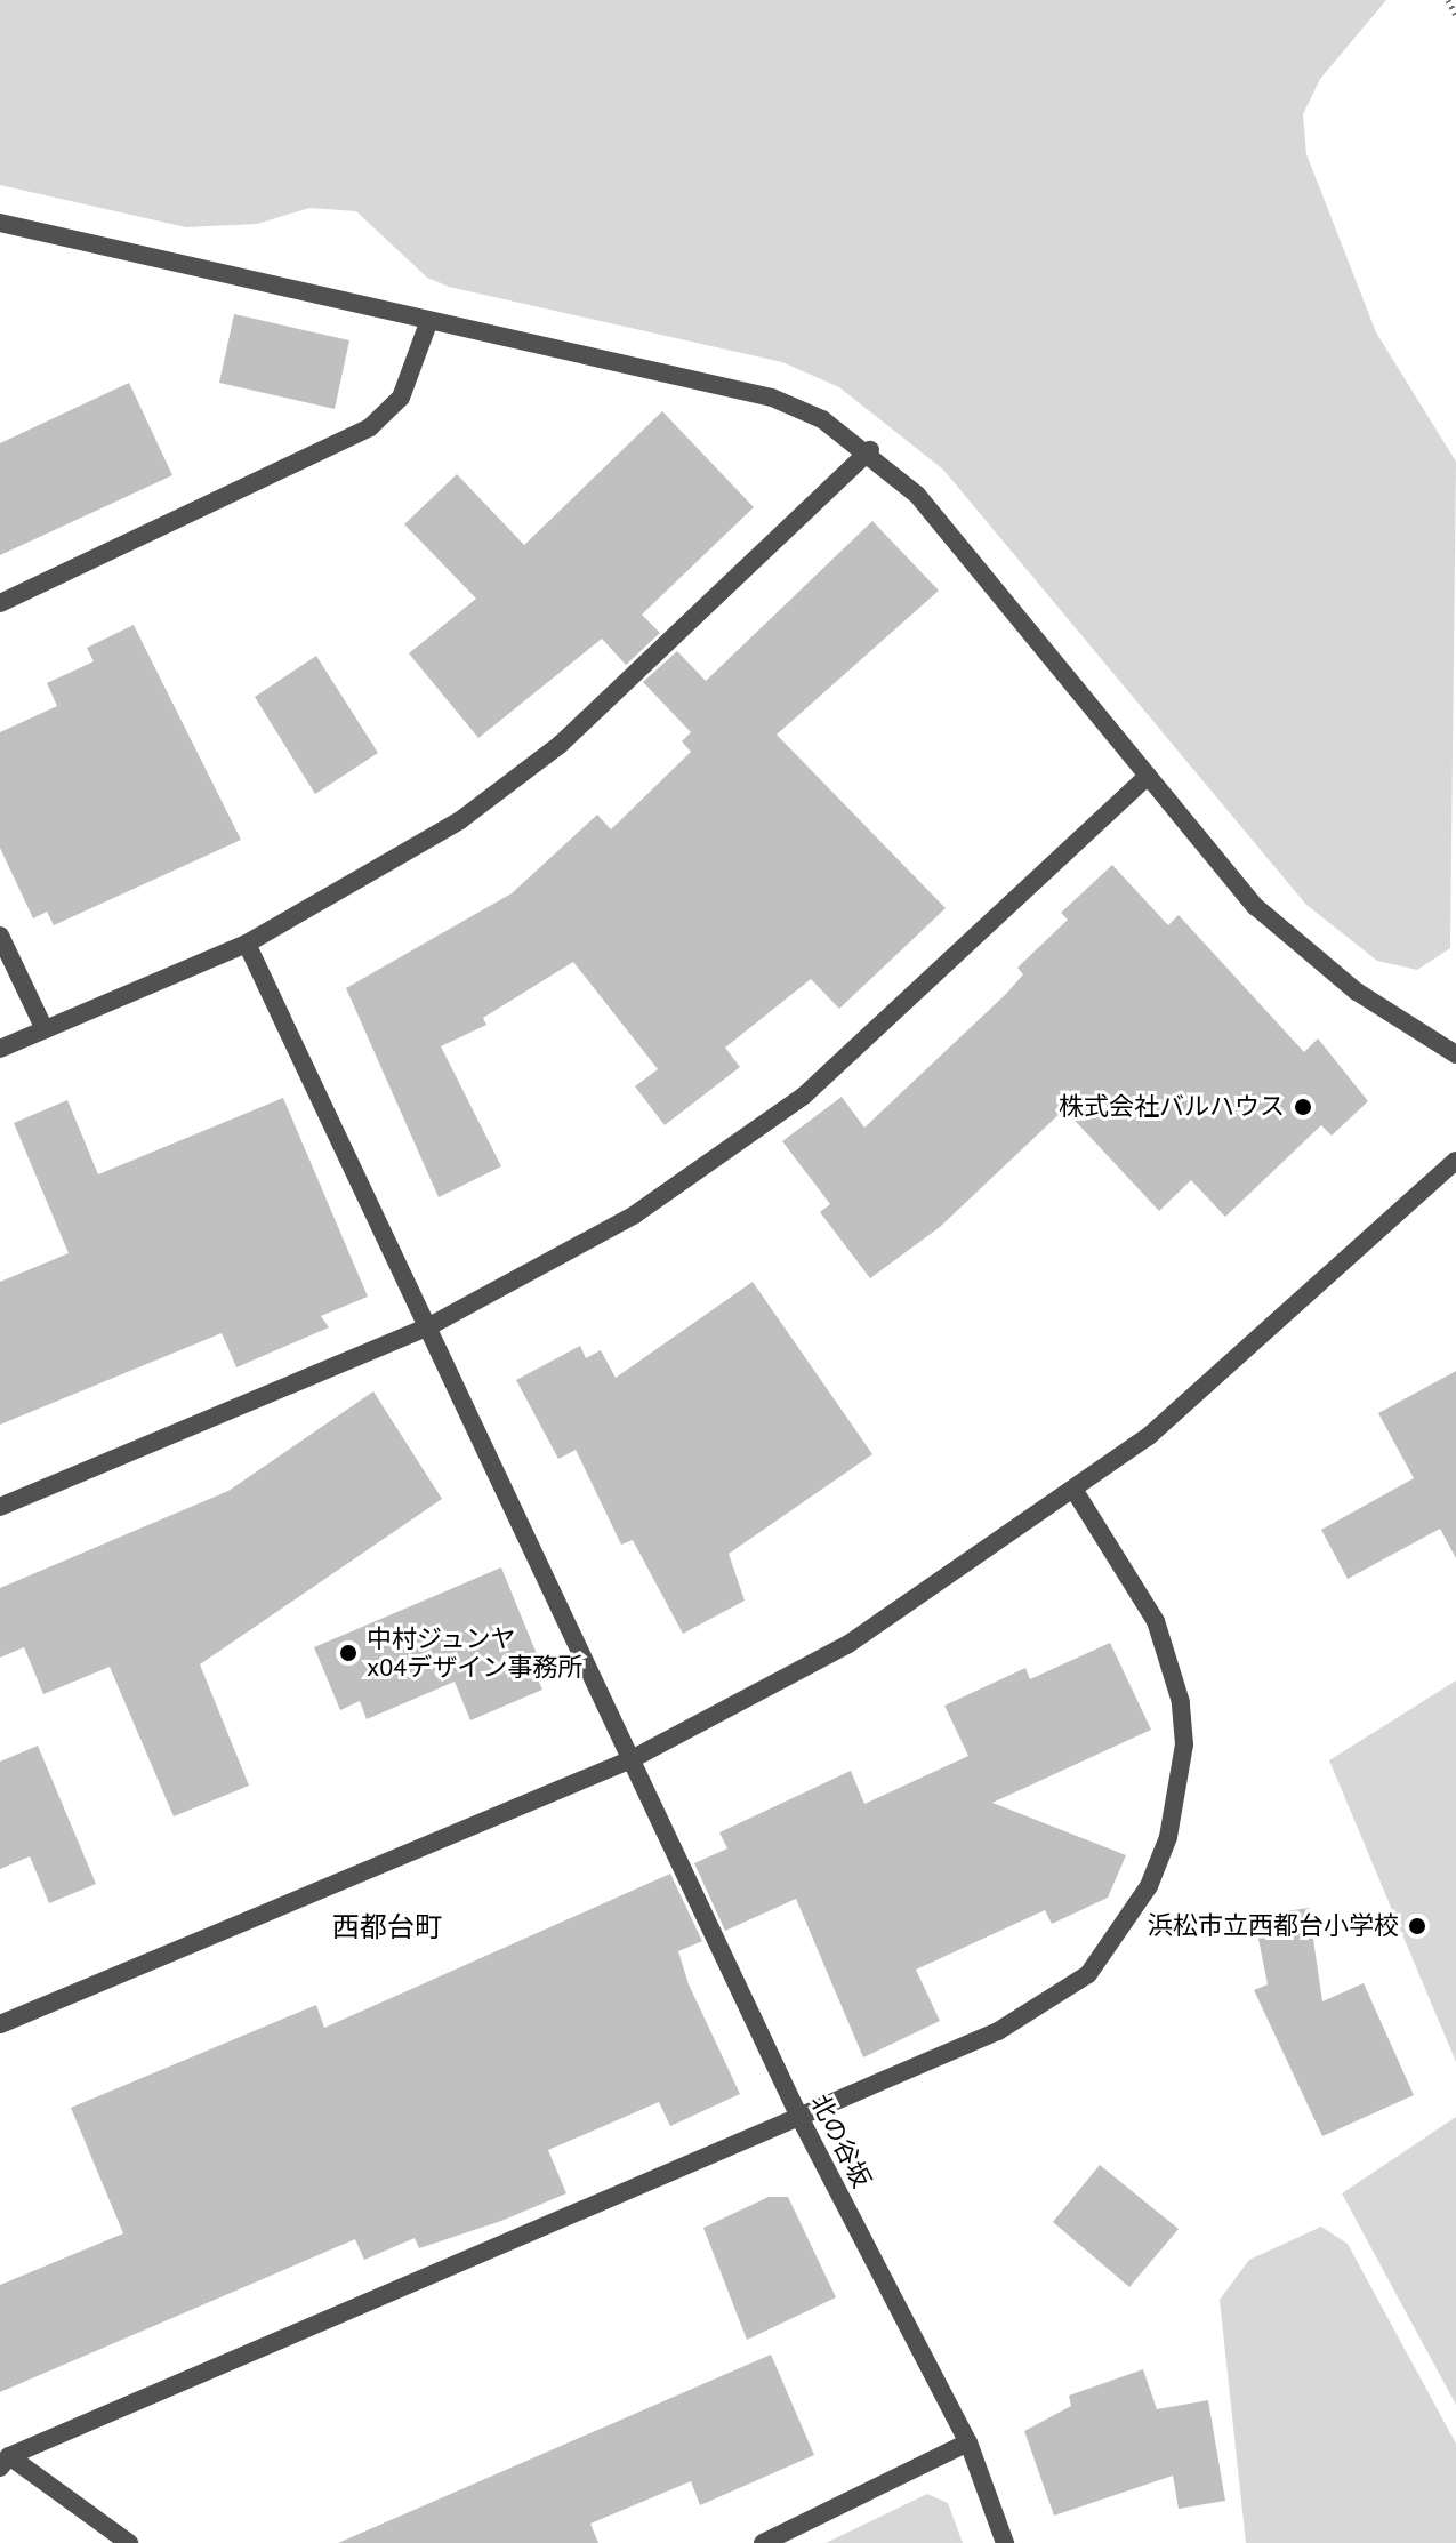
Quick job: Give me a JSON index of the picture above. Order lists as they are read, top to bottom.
{
  "streets": {
    "street": ["北の谷坂"]
  },
  "districts": ["西都台町"],
  "places": ["株式会社バルハウス", "中村ジュンヤ x04デザイン事務所", "浜松市立西都台小学校"]
}
